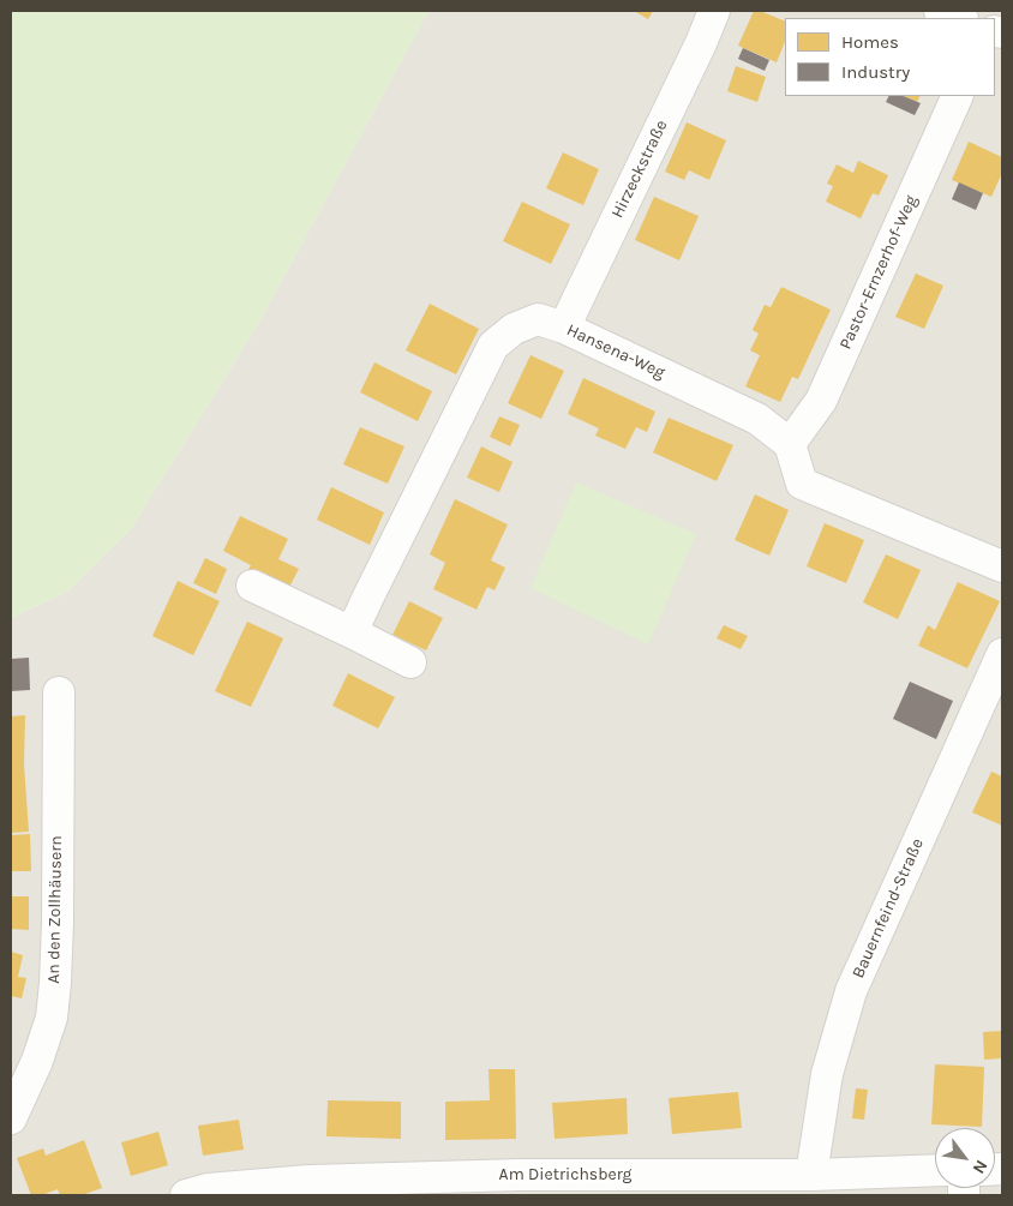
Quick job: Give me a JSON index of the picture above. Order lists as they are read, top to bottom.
{
  "streets": {
    "street": [
      "Hirzeckstraße",
      "Pastor-Ernzerhof-Weg",
      "Hansena-Weg",
      "Bauernfeind-Straße",
      "An den Zollhäusern",
      "Am Dietrichsberg"
    ]
  },
  "crossings": [
    ["Hirzeckstraße", "Hansena-Weg"],
    ["Pastor-Ernzerhof-Weg", "Hansena-Weg"],
    ["Bauernfeind-Straße", "Am Dietrichsberg"]
  ],
  "legend": ["Homes", "Industry"],
  "north": "bottom right"
}
